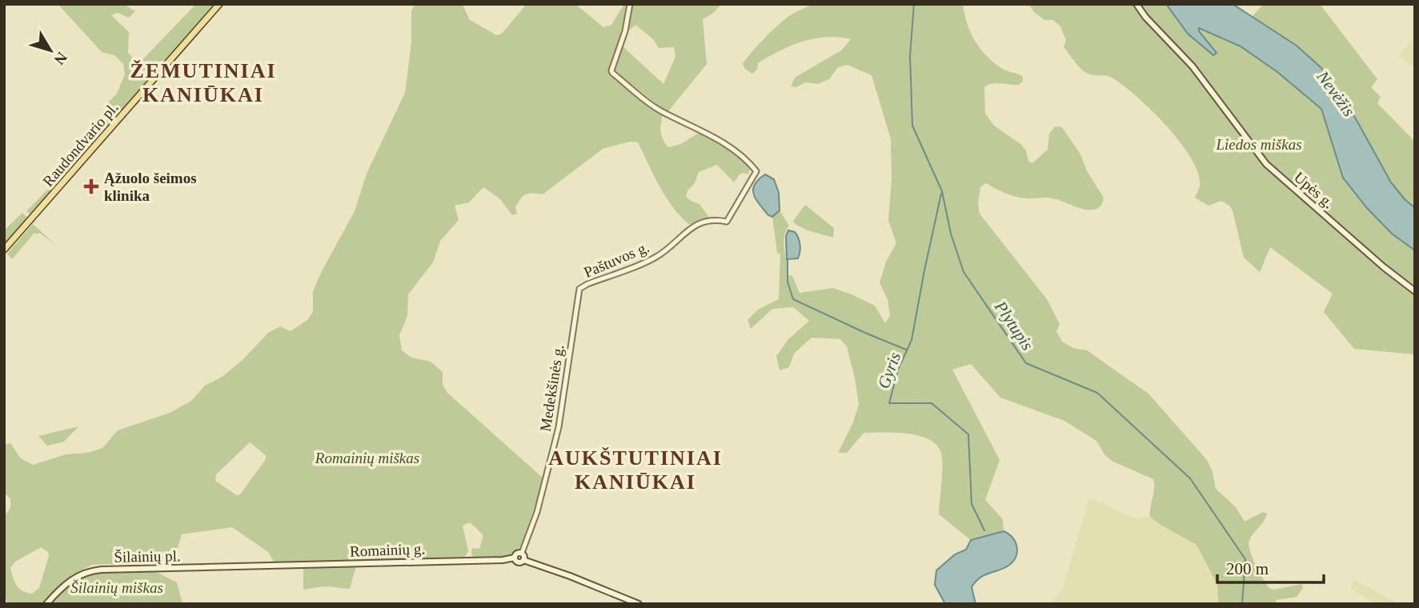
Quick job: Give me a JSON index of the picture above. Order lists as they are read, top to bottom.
{
  "streets": {
    "main road": [
      "Raudondvario pl.",
      "Upės g.",
      "Romainių g.",
      "Šilainių pl."
    ],
    "street": ["Paštuvos g.", "Medekšinės g."]
  },
  "crossings": [
    ["Paštuvos g.", "Medekšinės g."],
    ["Medekšinės g.", "Romainių g."],
    ["Romainių g.", "Šilainių pl."]
  ],
  "districts": ["ŽEMUTINIAI KANIŪKAI", "AUKŠTUTINIAI KANIŪKAI"],
  "water": ["Nevėžis", "Plytupis", "Gyris"],
  "parks": ["Liedos miškas", "Romainių miškas", "Šilainių miškas"],
  "places": {
    "health": ["Ąžuolo šeimos klinika"]
  },
  "scale_bar": "200 m",
  "north": "bottom right"
}
